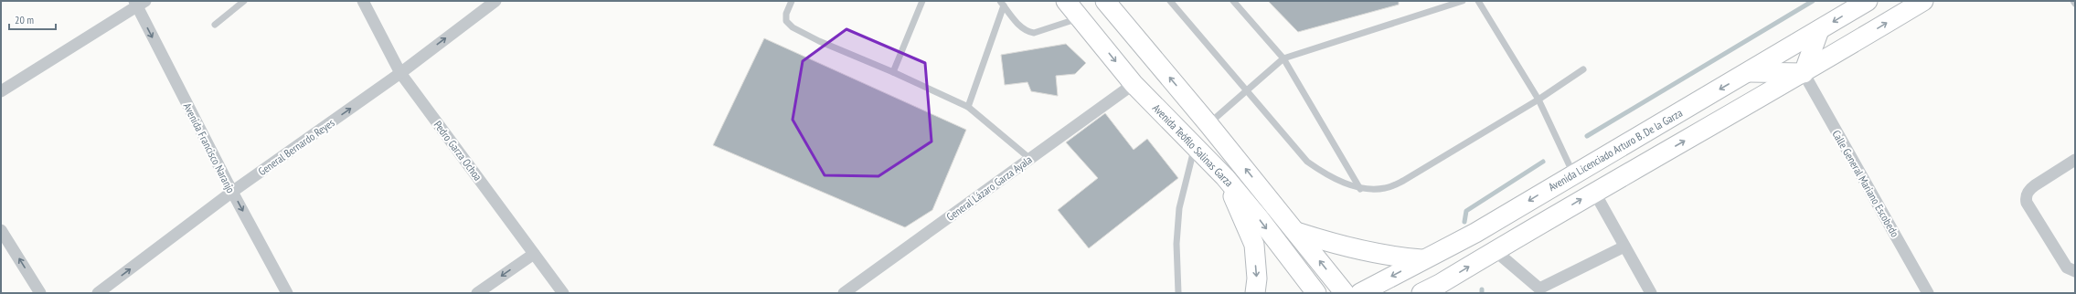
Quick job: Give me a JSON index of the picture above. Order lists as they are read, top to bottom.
{
  "streets": {
    "main road": ["Avenida Teófilo Salinas Garza", "Avenida Licenciado Arturo B. De la Garza"],
    "street": [
      "General Bernardo Reyes",
      "Avenida Francisco Naranjo",
      "Pedro Garza Ochoa",
      "Calle General Mariano Escobedo",
      "General Lázaro Garza Ayala"
    ]
  },
  "crossings": [
    ["Avenida Teófilo Salinas Garza", "General Lázaro Garza Ayala"],
    ["General Bernardo Reyes", "Avenida Francisco Naranjo"],
    ["General Bernardo Reyes", "Pedro Garza Ochoa"]
  ],
  "one_way": ["General Bernardo Reyes", "Avenida Francisco Naranjo"],
  "scale_bar": "20 m"
}
